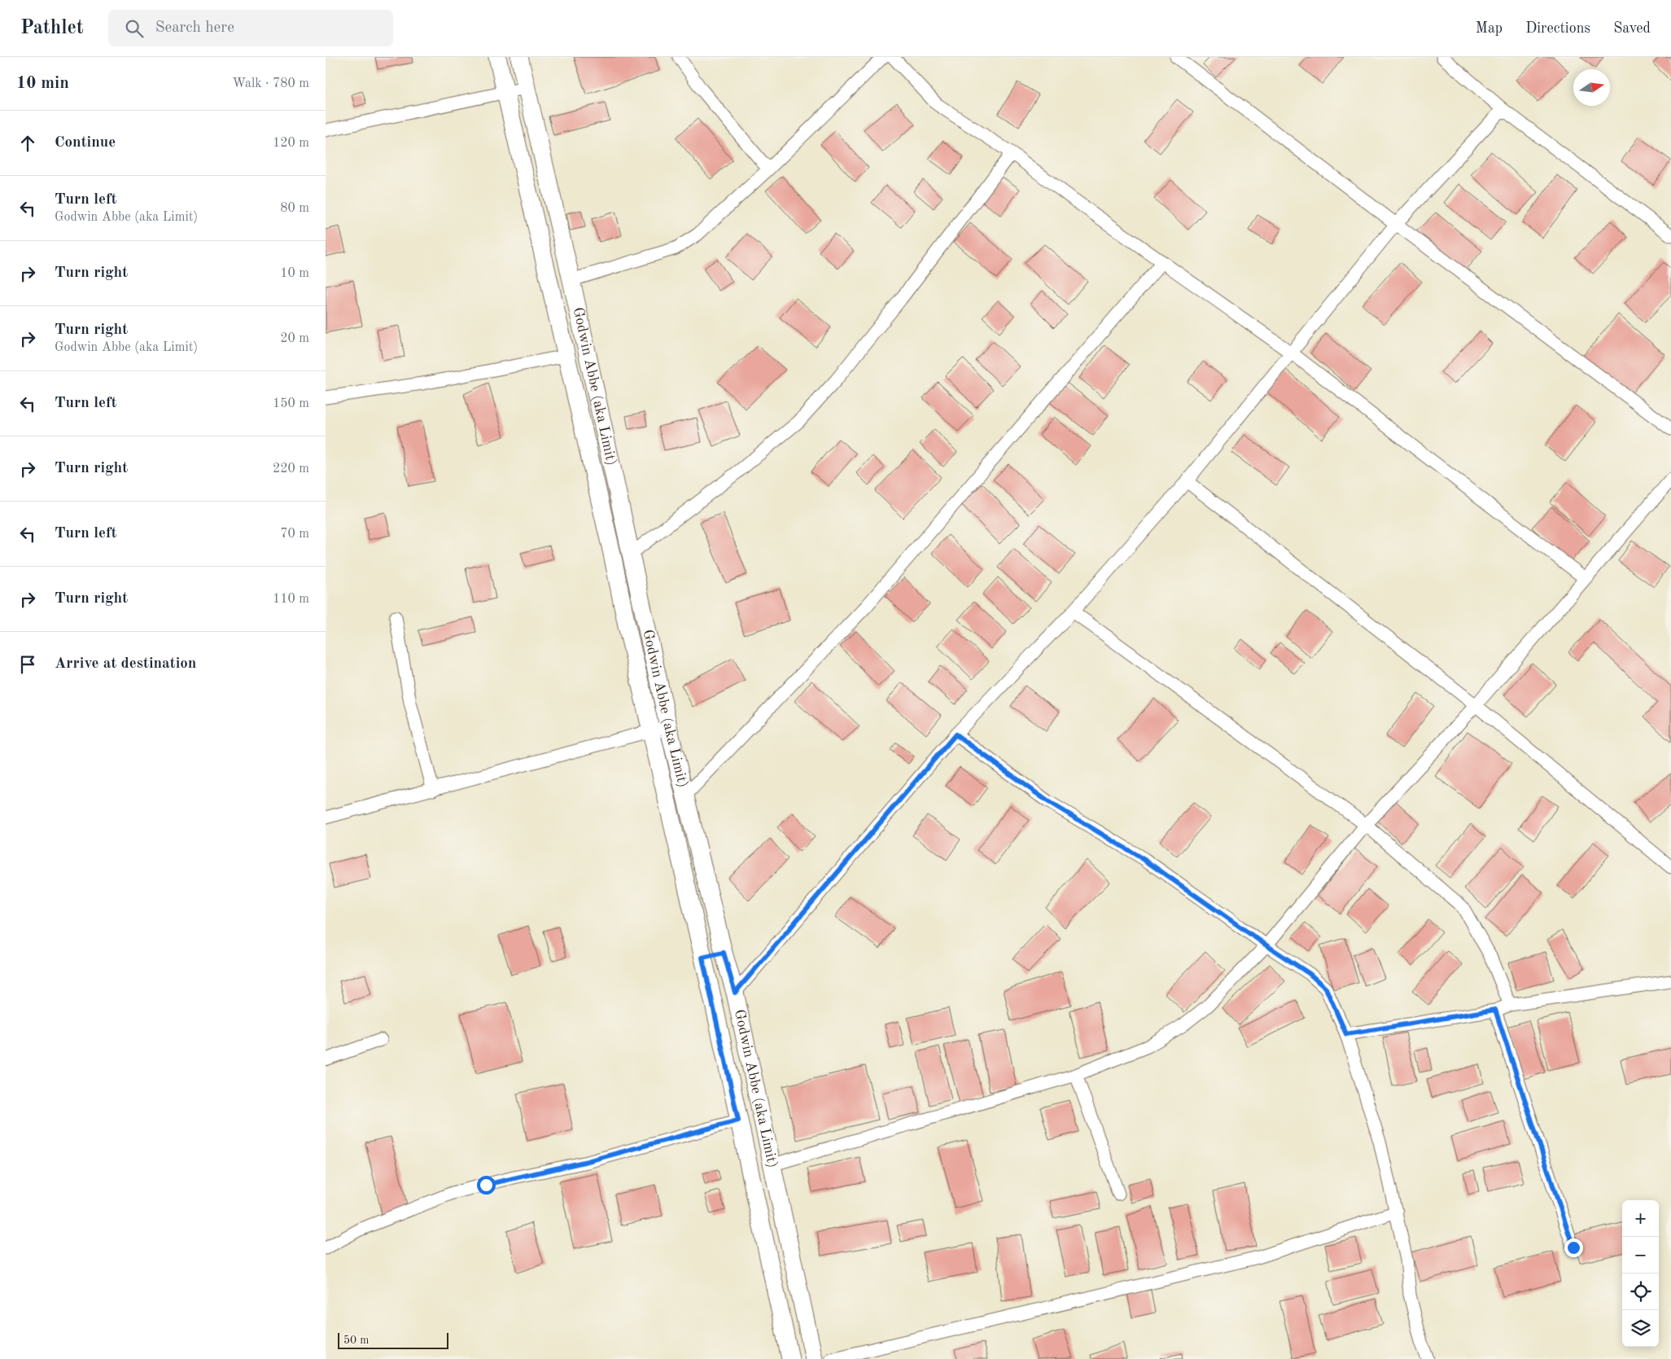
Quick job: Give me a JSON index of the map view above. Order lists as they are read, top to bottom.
{
  "streets": {
    "street": ["Godwin Abbe (aka Limit)"]
  },
  "scale_bar": "50 m",
  "north": "right",
  "page": {
    "header": "Pathlet",
    "search": "Search here",
    "nav": ["Map", "Directions", "Saved"],
    "heading": ["10 min", "Walk · 780 m"],
    "list": [
      ["Continue", "120 m"],
      ["Turn left", "Godwin Abbe (aka Limit)", "80 m"],
      ["Turn right", "10 m"],
      ["Turn right", "Godwin Abbe (aka Limit)", "20 m"],
      ["Turn left", "150 m"],
      ["Turn right", "220 m"],
      ["Turn left", "70 m"],
      ["Turn right", "110 m"],
      "Arrive at destination"
    ],
    "map_buttons": ["+", "−"],
    "scale": "50 m"
  }
}
